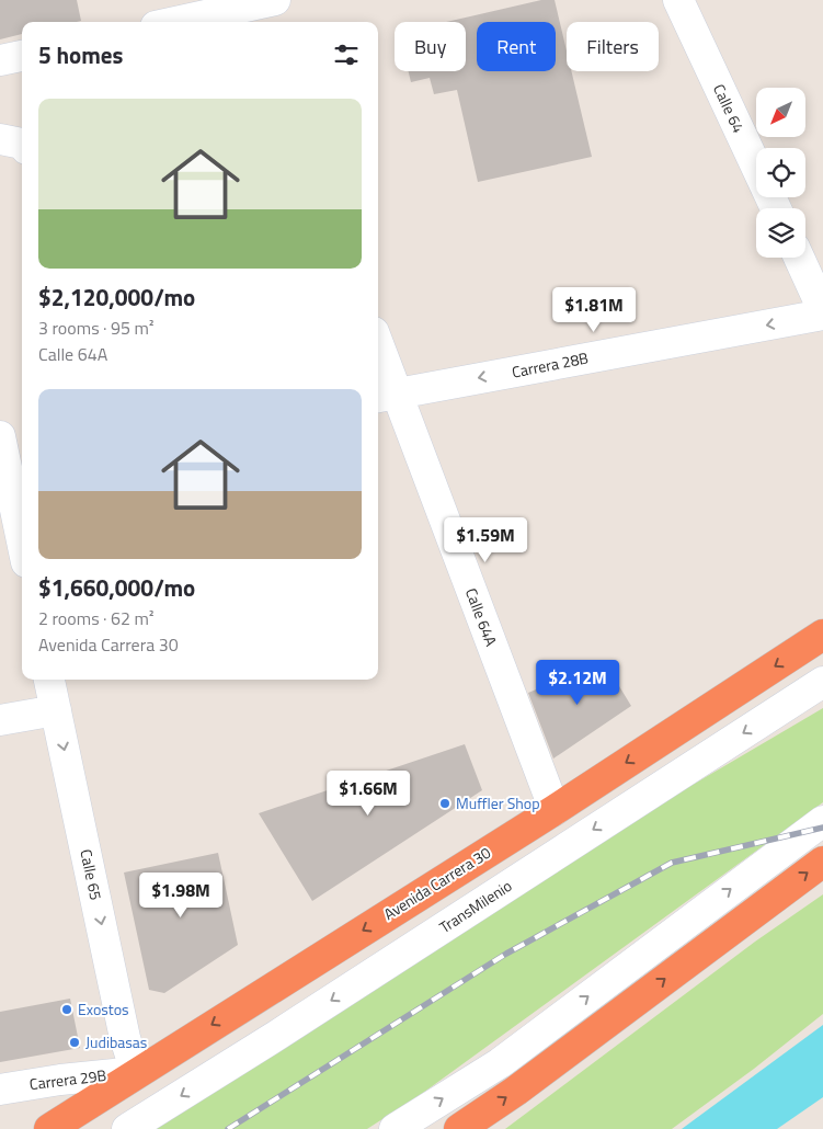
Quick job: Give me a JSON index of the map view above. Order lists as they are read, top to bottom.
{
  "streets": {
    "highway": ["Avenida Carrera 30"],
    "street": [
      "Calle 64",
      "Carrera 28B",
      "Calle 64A",
      "Calle 65",
      "TransMilenio",
      "Carrera 29B"
    ]
  },
  "crossings": [
    ["Carrera 28B", "Calle 64A"],
    ["Calle 64A", "Avenida Carrera 30"],
    ["Calle 65", "Avenida Carrera 30"],
    ["Calle 65", "Carrera 29B"],
    ["Avenida Carrera 30", "Carrera 29B"]
  ],
  "one_way": ["Carrera 28B", "Calle 65"],
  "places": ["Muffler Shop", "Exostos", "Judibasas"],
  "north": "bottom left",
  "page": {
    "chip": ["Buy", "Rent", "Filters"],
    "heading": "5 homes",
    "list": [
      {
        "name": "$2,120,000/mo",
        "note": "3 rooms · 95 m² · Calle 64A"
      },
      {
        "name": "$1,660,000/mo",
        "note": "2 rooms · 62 m² · Avenida Carrera 30"
      }
    ],
    "price": [
      "$1.81M",
      "$1.59M",
      "$2.12M",
      "$1.66M",
      "$1.98M"
    ]
  }
}
